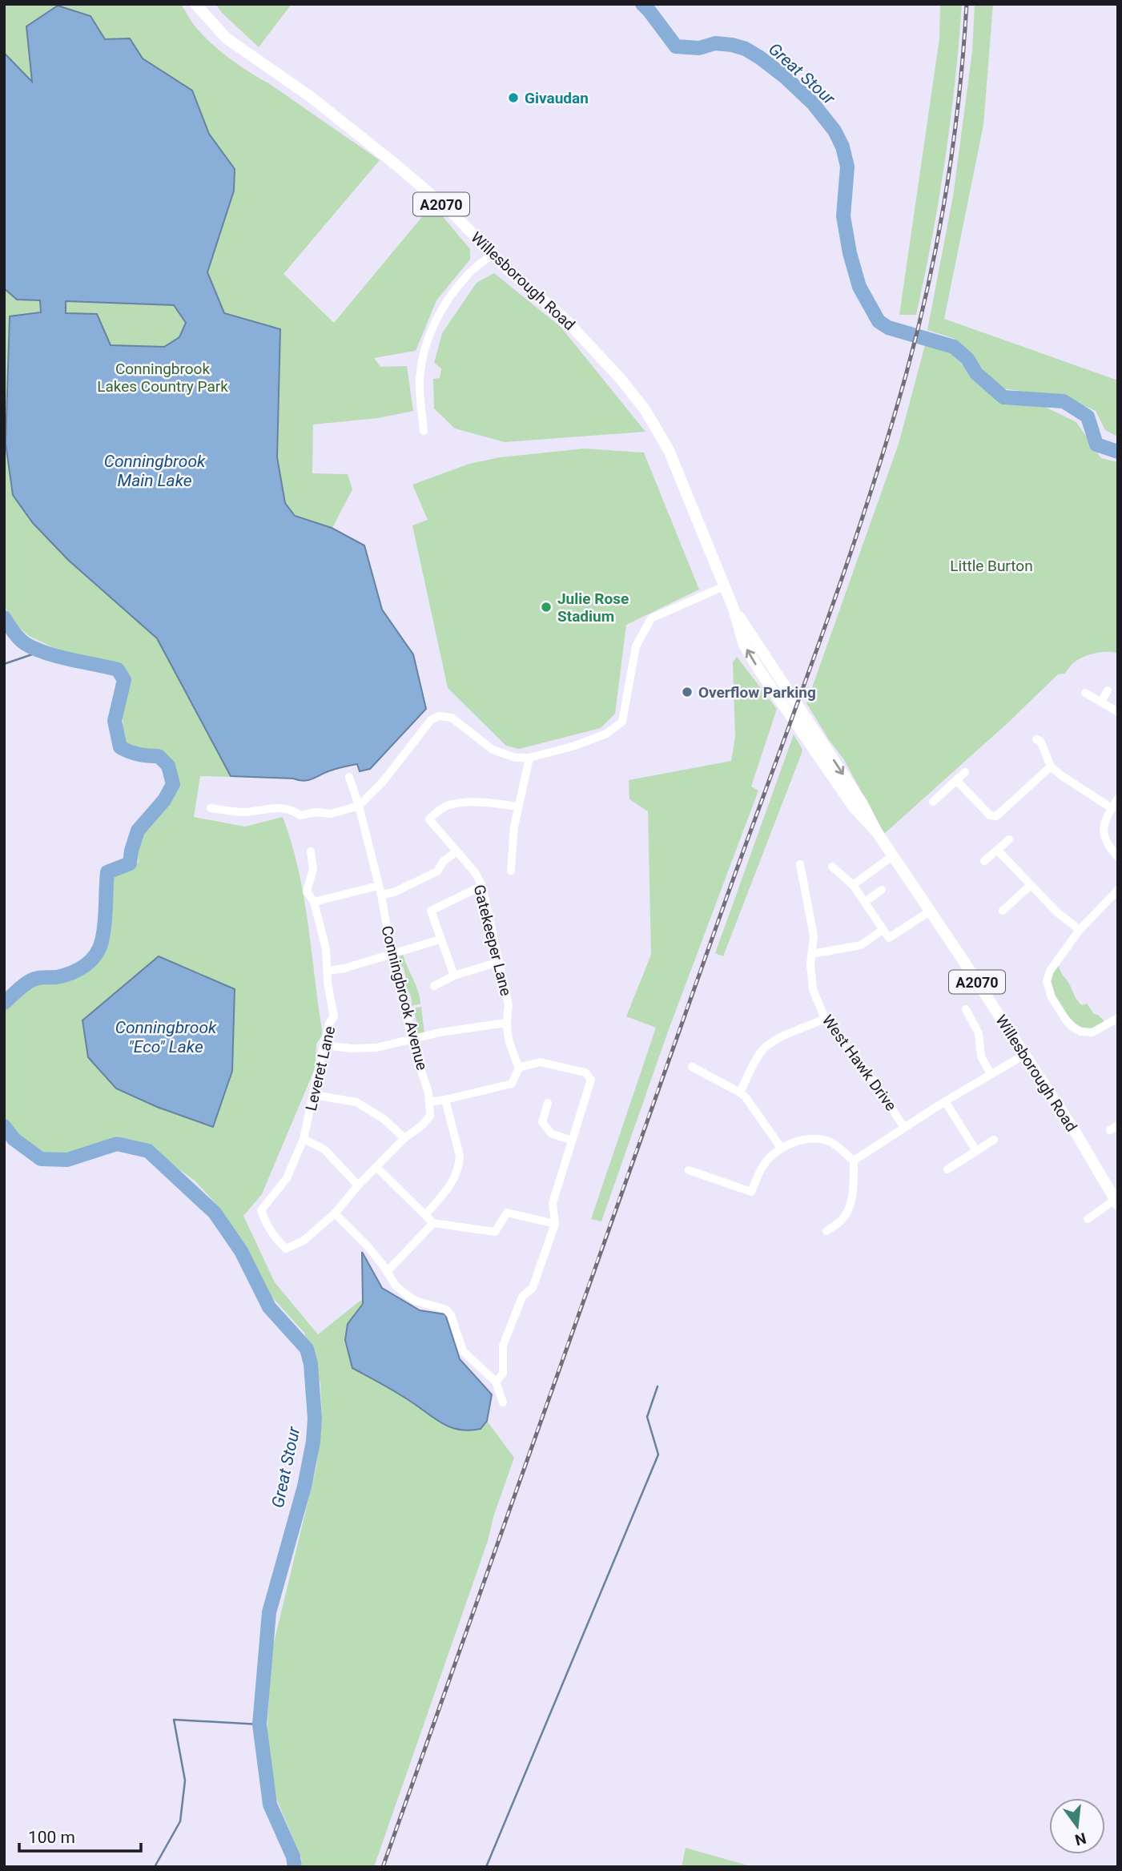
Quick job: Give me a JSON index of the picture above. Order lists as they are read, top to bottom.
{
  "streets": {
    "main road": ["A2070", "Willesborough Road"],
    "street": [
      "Gatekeeper Lane",
      "Conningbrook Avenue",
      "West Hawk Drive",
      "Leveret Lane"
    ]
  },
  "water": ["Great Stour", "Conningbrook Main Lake", "Conningbrook \"Eco\" Lake"],
  "parks": ["Conningbrook Lakes Country Park", "Little Burton"],
  "places": ["Givaudan", "Julie Rose Stadium", "Overflow Parking"],
  "scale_bar": "100 m",
  "north": "bottom"
}
